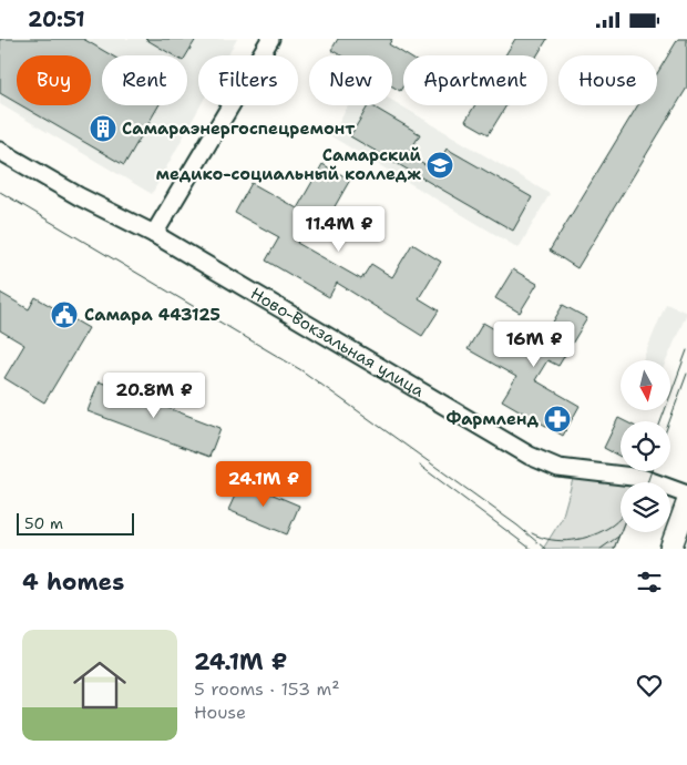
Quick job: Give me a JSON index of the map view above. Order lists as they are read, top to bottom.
{
  "streets": {
    "street": ["Ново-Вокзальная улица"]
  },
  "places": {
    "building": ["Самараэнергоспецремонт"],
    "school or university": ["Самарский медико-социальный колледж"],
    "public building": ["Самара 443125"],
    "pharmacy": ["Фармленд"]
  },
  "scale_bar": "50 m",
  "north": "bottom",
  "page": {
    "status": "20:51",
    "chip": [
      "Buy",
      "Rent",
      "Filters",
      "New",
      "Apartment",
      "House"
    ],
    "price": [
      "11.4M ₽",
      "16M ₽",
      "20.8M ₽",
      "24.1M ₽"
    ],
    "scale": "50 m",
    "heading": "4 homes",
    "list": [
      {
        "name": "24.1M ₽",
        "note": "5 rooms · 153 m² · House"
      }
    ]
  }
}
